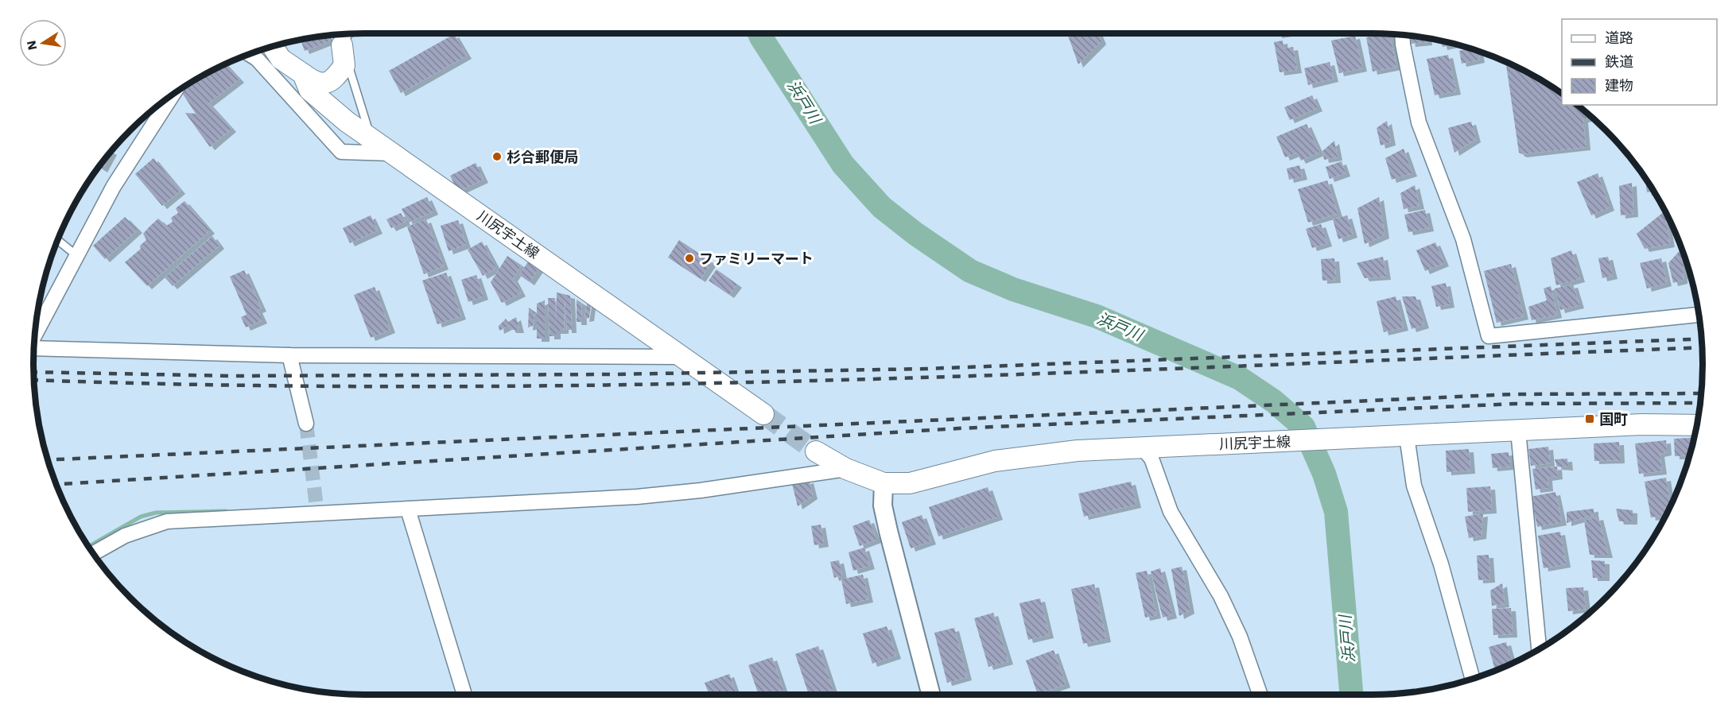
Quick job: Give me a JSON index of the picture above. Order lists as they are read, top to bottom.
{
  "streets": {
    "main road": ["川尻宇土線"]
  },
  "water": ["浜戸川"],
  "places": {
    "other": ["杉合郵便局", "ファミリーマート"],
    "transit": ["国町"]
  },
  "legend": ["道路", "鉄道", "建物"],
  "north": "left"
}
